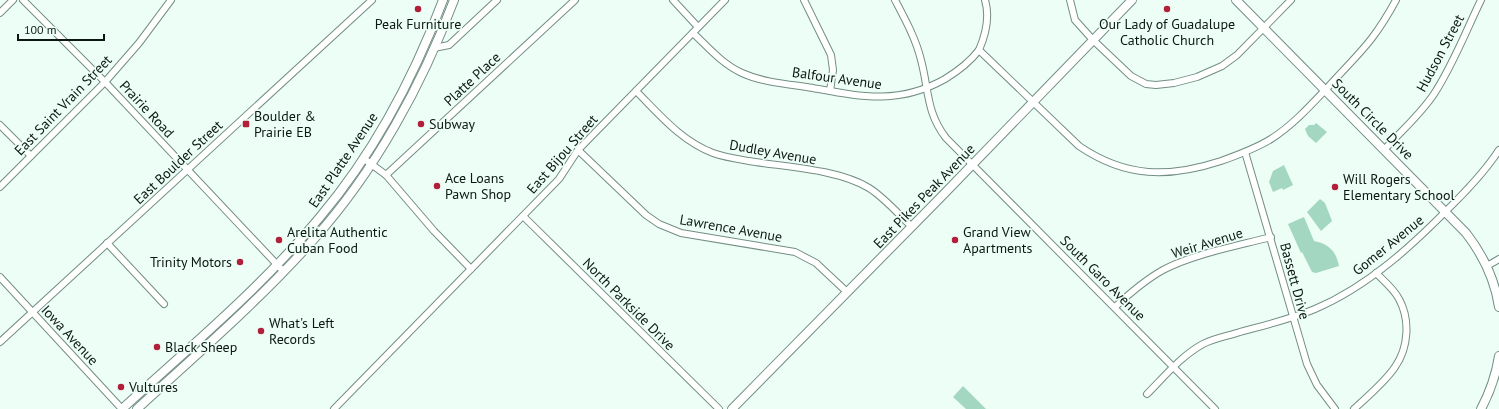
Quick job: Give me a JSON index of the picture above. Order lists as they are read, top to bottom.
{
  "streets": {
    "main road": ["South Circle Drive", "East Platte Avenue", "East Pikes Peak Avenue"],
    "street": [
      "Hudson Street",
      "Balfour Avenue",
      "Platte Place",
      "East Saint Vrain Street",
      "Prairie Road",
      "Dudley Avenue",
      "East Bijou Street",
      "East Boulder Street",
      "Lawrence Avenue",
      "Weir Avenue",
      "Gomer Avenue",
      "South Garo Avenue",
      "Bassett Drive",
      "North Parkside Drive",
      "Iowa Avenue"
    ]
  },
  "crossings": [
    ["Hudson Street", "South Circle Drive"],
    ["Balfour Avenue", "East Bijou Street"],
    ["Balfour Avenue", "South Garo Avenue"],
    ["East Saint Vrain Street", "Prairie Road"],
    ["Prairie Road", "East Platte Avenue"],
    ["Prairie Road", "East Boulder Street"],
    ["South Circle Drive", "Gomer Avenue"],
    ["Dudley Avenue", "East Bijou Street"],
    ["Dudley Avenue", "East Pikes Peak Avenue"],
    ["East Bijou Street", "Lawrence Avenue"],
    ["East Bijou Street", "North Parkside Drive"],
    ["East Platte Avenue", "Iowa Avenue"],
    ["East Boulder Street", "Iowa Avenue"],
    ["East Pikes Peak Avenue", "Lawrence Avenue"],
    ["East Pikes Peak Avenue", "South Garo Avenue"],
    ["Weir Avenue", "South Garo Avenue"],
    ["Weir Avenue", "Bassett Drive"],
    ["Gomer Avenue", "South Garo Avenue"],
    ["Gomer Avenue", "Bassett Drive"]
  ],
  "places": {
    "other": [
      "Peak Furniture",
      "Our Lady of Guadalupe Catholic Church",
      "Subway",
      "Ace Loans Pawn Shop",
      "Will Rogers Elementary School",
      "Arelita Authentic Cuban Food",
      "Grand View Apartments",
      "Trinity Motors",
      "What's Left Records",
      "Black Sheep",
      "Vultures"
    ],
    "transit": ["Boulder & Prairie EB"]
  },
  "scale_bar": "100 m"
}
